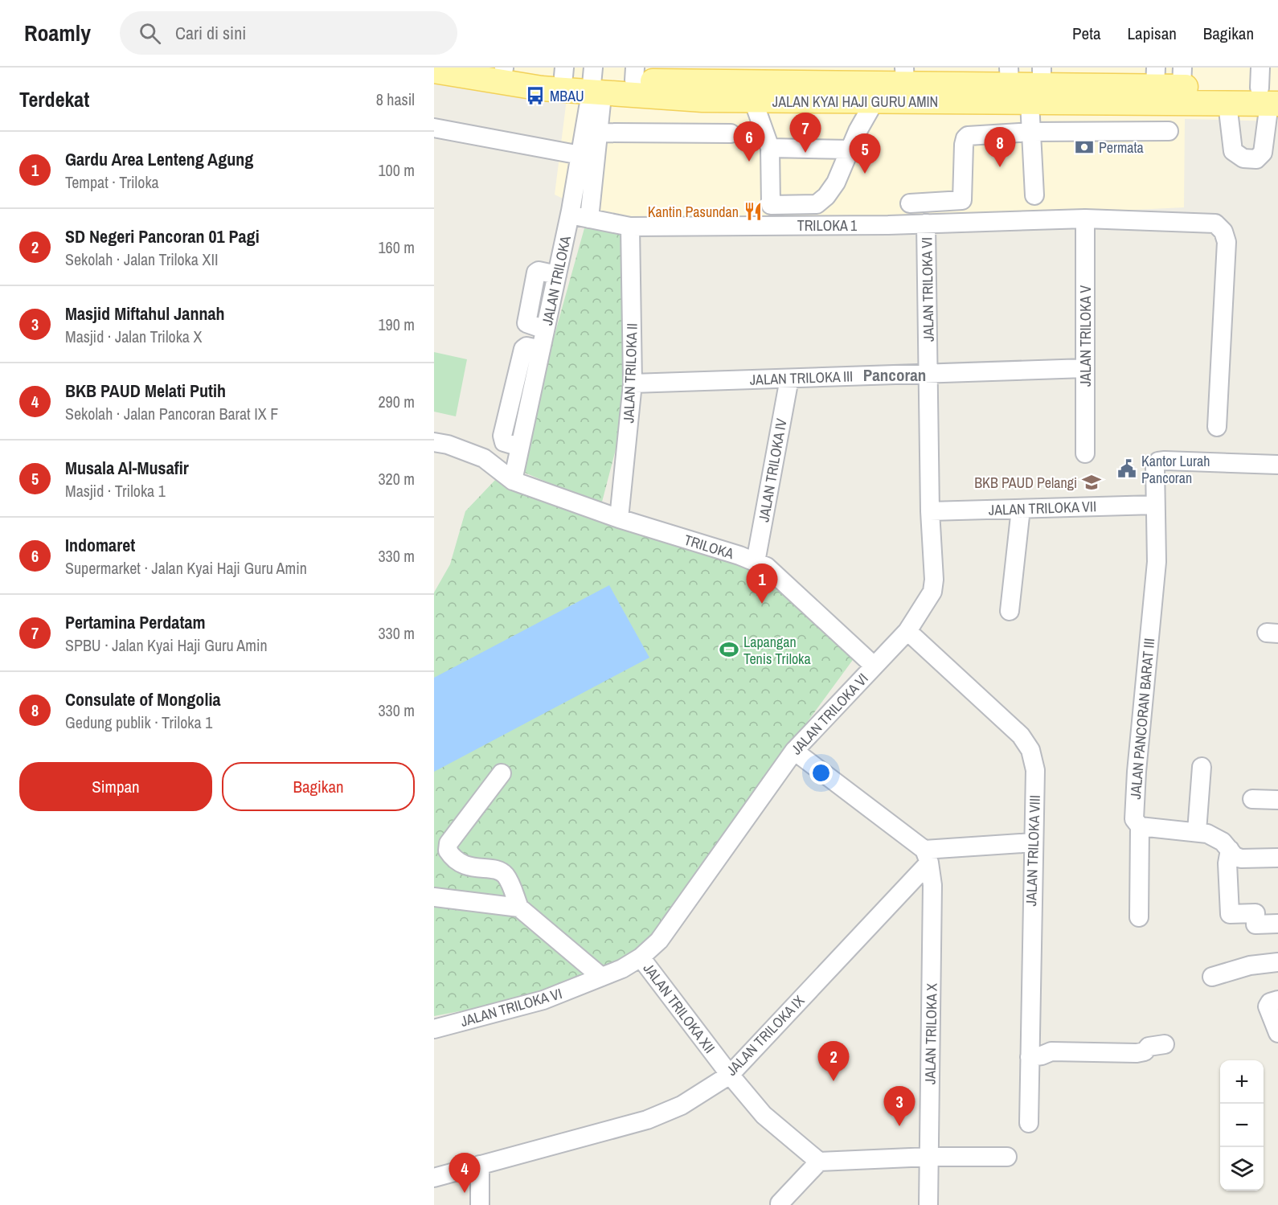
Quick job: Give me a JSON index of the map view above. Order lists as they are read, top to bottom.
{
  "streets": {
    "main road": ["JALAN KYAI HAJI GURU AMIN"],
    "street": [
      "TRILOKA 1",
      "JALAN TRILOKA",
      "JALAN TRILOKA VI",
      "JALAN TRILOKA V",
      "JALAN TRILOKA II",
      "JALAN TRILOKA III",
      "JALAN TRILOKA IV",
      "JALAN TRILOKA VII",
      "TRILOKA",
      "JALAN PANCORAN BARAT III",
      "JALAN TRILOKA VIII",
      "JALAN TRILOKA XII",
      "JALAN TRILOKA X",
      "JALAN TRILOKA IX"
    ]
  },
  "crossings": [
    ["JALAN KYAI HAJI GURU AMIN", "JALAN TRILOKA"],
    ["TRILOKA 1", "JALAN TRILOKA"],
    ["TRILOKA 1", "JALAN TRILOKA VI"],
    ["TRILOKA 1", "JALAN TRILOKA V"],
    ["TRILOKA 1", "JALAN TRILOKA II"],
    ["JALAN TRILOKA", "TRILOKA"],
    ["JALAN TRILOKA VI", "JALAN TRILOKA III"],
    ["JALAN TRILOKA VI", "JALAN TRILOKA VII"],
    ["JALAN TRILOKA VI", "TRILOKA"],
    ["JALAN TRILOKA VI", "JALAN TRILOKA VIII"],
    ["JALAN TRILOKA VI", "JALAN TRILOKA XII"],
    ["JALAN TRILOKA V", "JALAN TRILOKA III"],
    ["JALAN TRILOKA II", "JALAN TRILOKA III"],
    ["JALAN TRILOKA II", "TRILOKA"],
    ["JALAN TRILOKA III", "JALAN TRILOKA IV"],
    ["JALAN TRILOKA IV", "TRILOKA"],
    ["JALAN TRILOKA VII", "JALAN PANCORAN BARAT III"],
    ["JALAN TRILOKA XII", "JALAN TRILOKA IX"],
    ["JALAN TRILOKA X", "JALAN TRILOKA IX"]
  ],
  "districts": ["Pancoran"],
  "places": {
    "bus stop": ["MBAU"],
    "bank": ["Permata"],
    "restaurant": ["Kantin Pasundan"],
    "public building": ["Kantor Lurah Pancoran"],
    "school or university": ["BKB PAUD Pelangi"],
    "sports": ["Lapangan Tenis Triloka"]
  },
  "page": {
    "header": "Roamly",
    "search": "Cari di sini",
    "nav": ["Peta", "Lapisan", "Bagikan"],
    "heading": ["Terdekat", "8 hasil"],
    "pins": [
      "7",
      "6",
      "8",
      "5",
      "1",
      "2",
      "3",
      "4"
    ],
    "list": [
      {
        "mark": "1",
        "name": "Gardu Area Lenteng Agung",
        "note": "Tempat · Triloka",
        "value": "100 m"
      },
      {
        "mark": "2",
        "name": "SD Negeri Pancoran 01 Pagi",
        "note": "Sekolah · Jalan Triloka XII",
        "value": "160 m"
      },
      {
        "mark": "3",
        "name": "Masjid Miftahul Jannah",
        "note": "Masjid · Jalan Triloka X",
        "value": "190 m"
      },
      {
        "mark": "4",
        "name": "BKB PAUD Melati Putih",
        "note": "Sekolah · Jalan Pancoran Barat IX F",
        "value": "290 m"
      },
      {
        "mark": "5",
        "name": "Musala Al-Musafir",
        "note": "Masjid · Triloka 1",
        "value": "320 m"
      },
      {
        "mark": "6",
        "name": "Indomaret",
        "note": "Supermarket · Jalan Kyai Haji Guru Amin",
        "value": "330 m"
      },
      {
        "mark": "7",
        "name": "Pertamina Perdatam",
        "note": "SPBU · Jalan Kyai Haji Guru Amin",
        "value": "330 m"
      },
      {
        "mark": "8",
        "name": "Consulate of Mongolia",
        "note": "Gedung publik · Triloka 1",
        "value": "330 m"
      }
    ],
    "buttons": ["Simpan", "Bagikan"],
    "map_buttons": ["+", "−"]
  }
}
